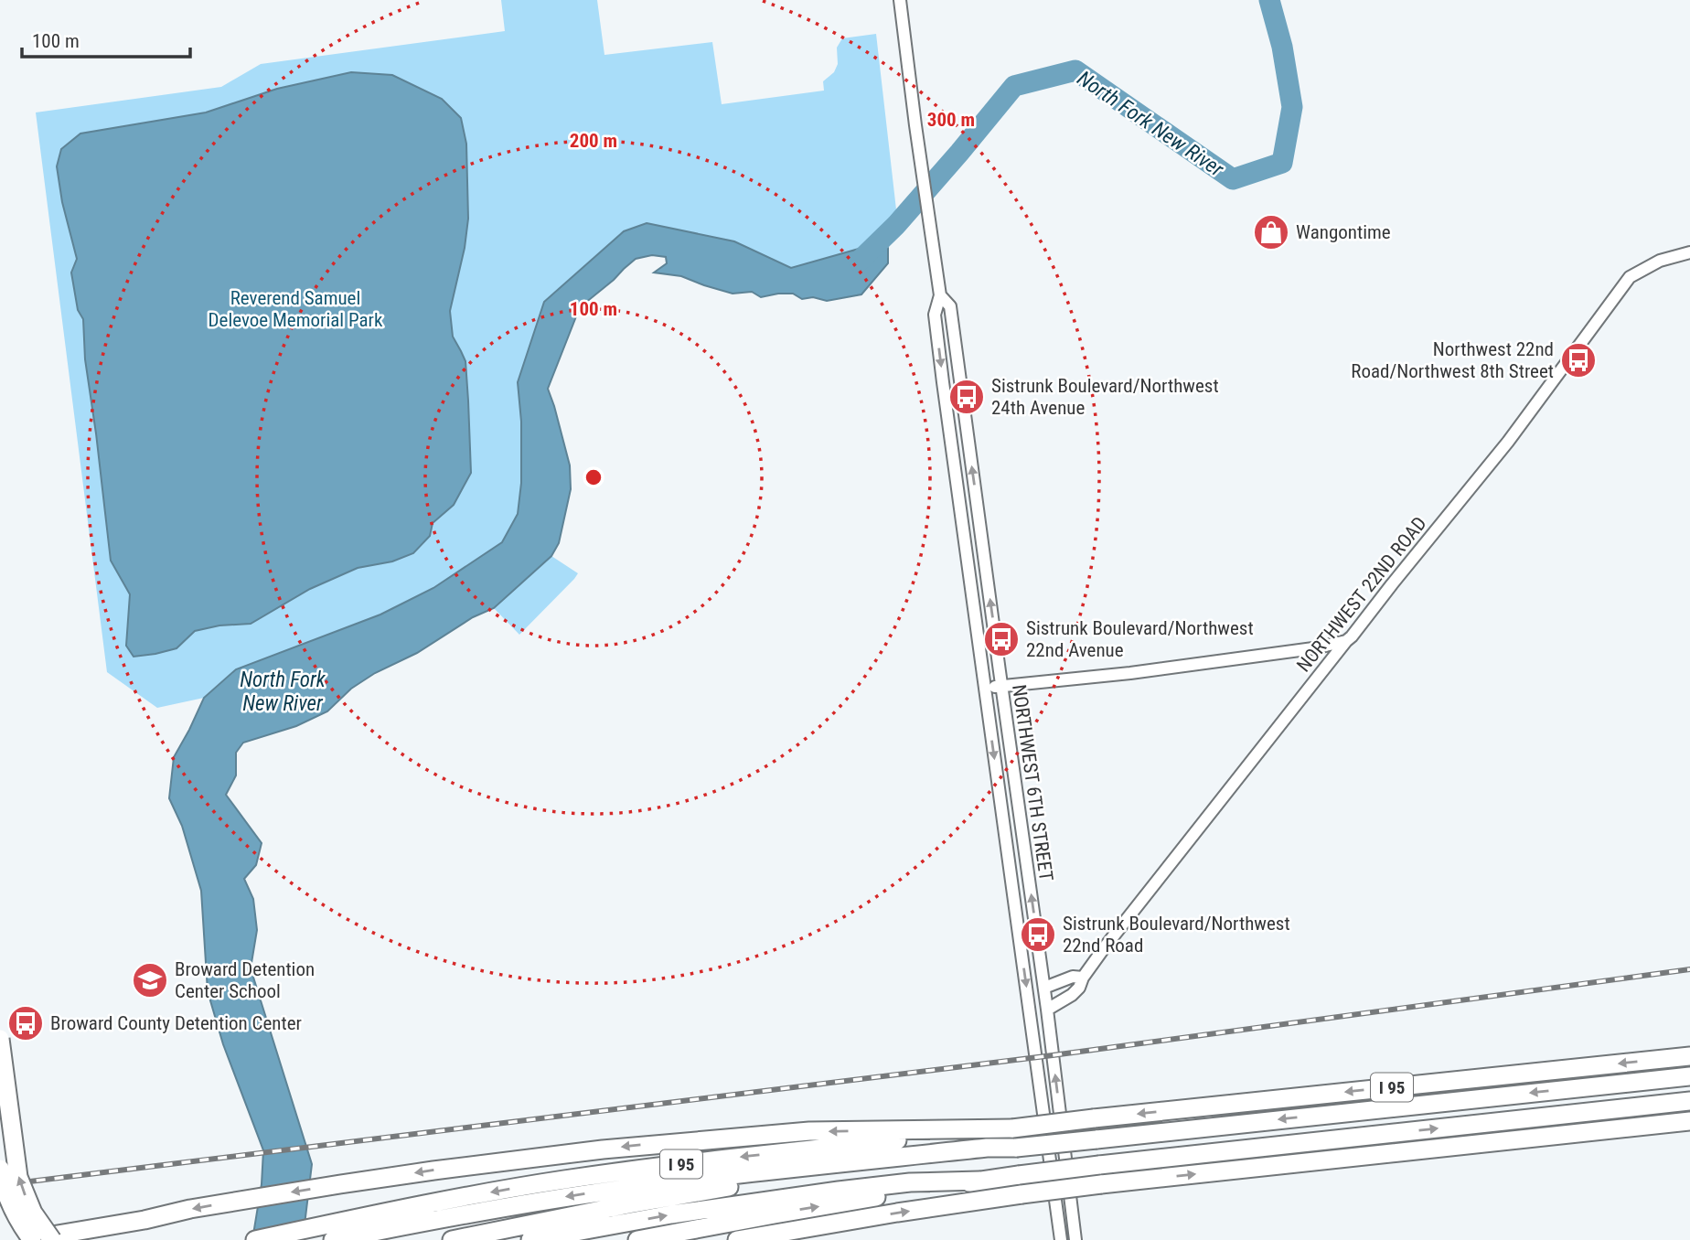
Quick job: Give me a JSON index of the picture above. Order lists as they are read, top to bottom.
{
  "streets": {
    "highway": ["I 95"],
    "street": ["NORTHWEST 22ND ROAD", "NORTHWEST 6TH STREET"]
  },
  "crossings": [
    ["NORTHWEST 22ND ROAD", "NORTHWEST 6TH STREET"]
  ],
  "water": ["North Fork New River"],
  "parks": ["Reverend Samuel Delevoe Memorial Park"],
  "places": {
    "shop": ["Wangontime"],
    "bus stop": [
      "Northwest 22nd Road/Northwest 8th Street",
      "Sistrunk Boulevard/Northwest 24th Avenue",
      "Sistrunk Boulevard/Northwest 22nd Avenue",
      "Sistrunk Boulevard/Northwest 22nd Road",
      "Broward County Detention Center"
    ],
    "school or university": ["Broward Detention Center School"]
  },
  "scale_bar": "100 m",
  "rings": ["300 m", "200 m", "100 m"]
}
